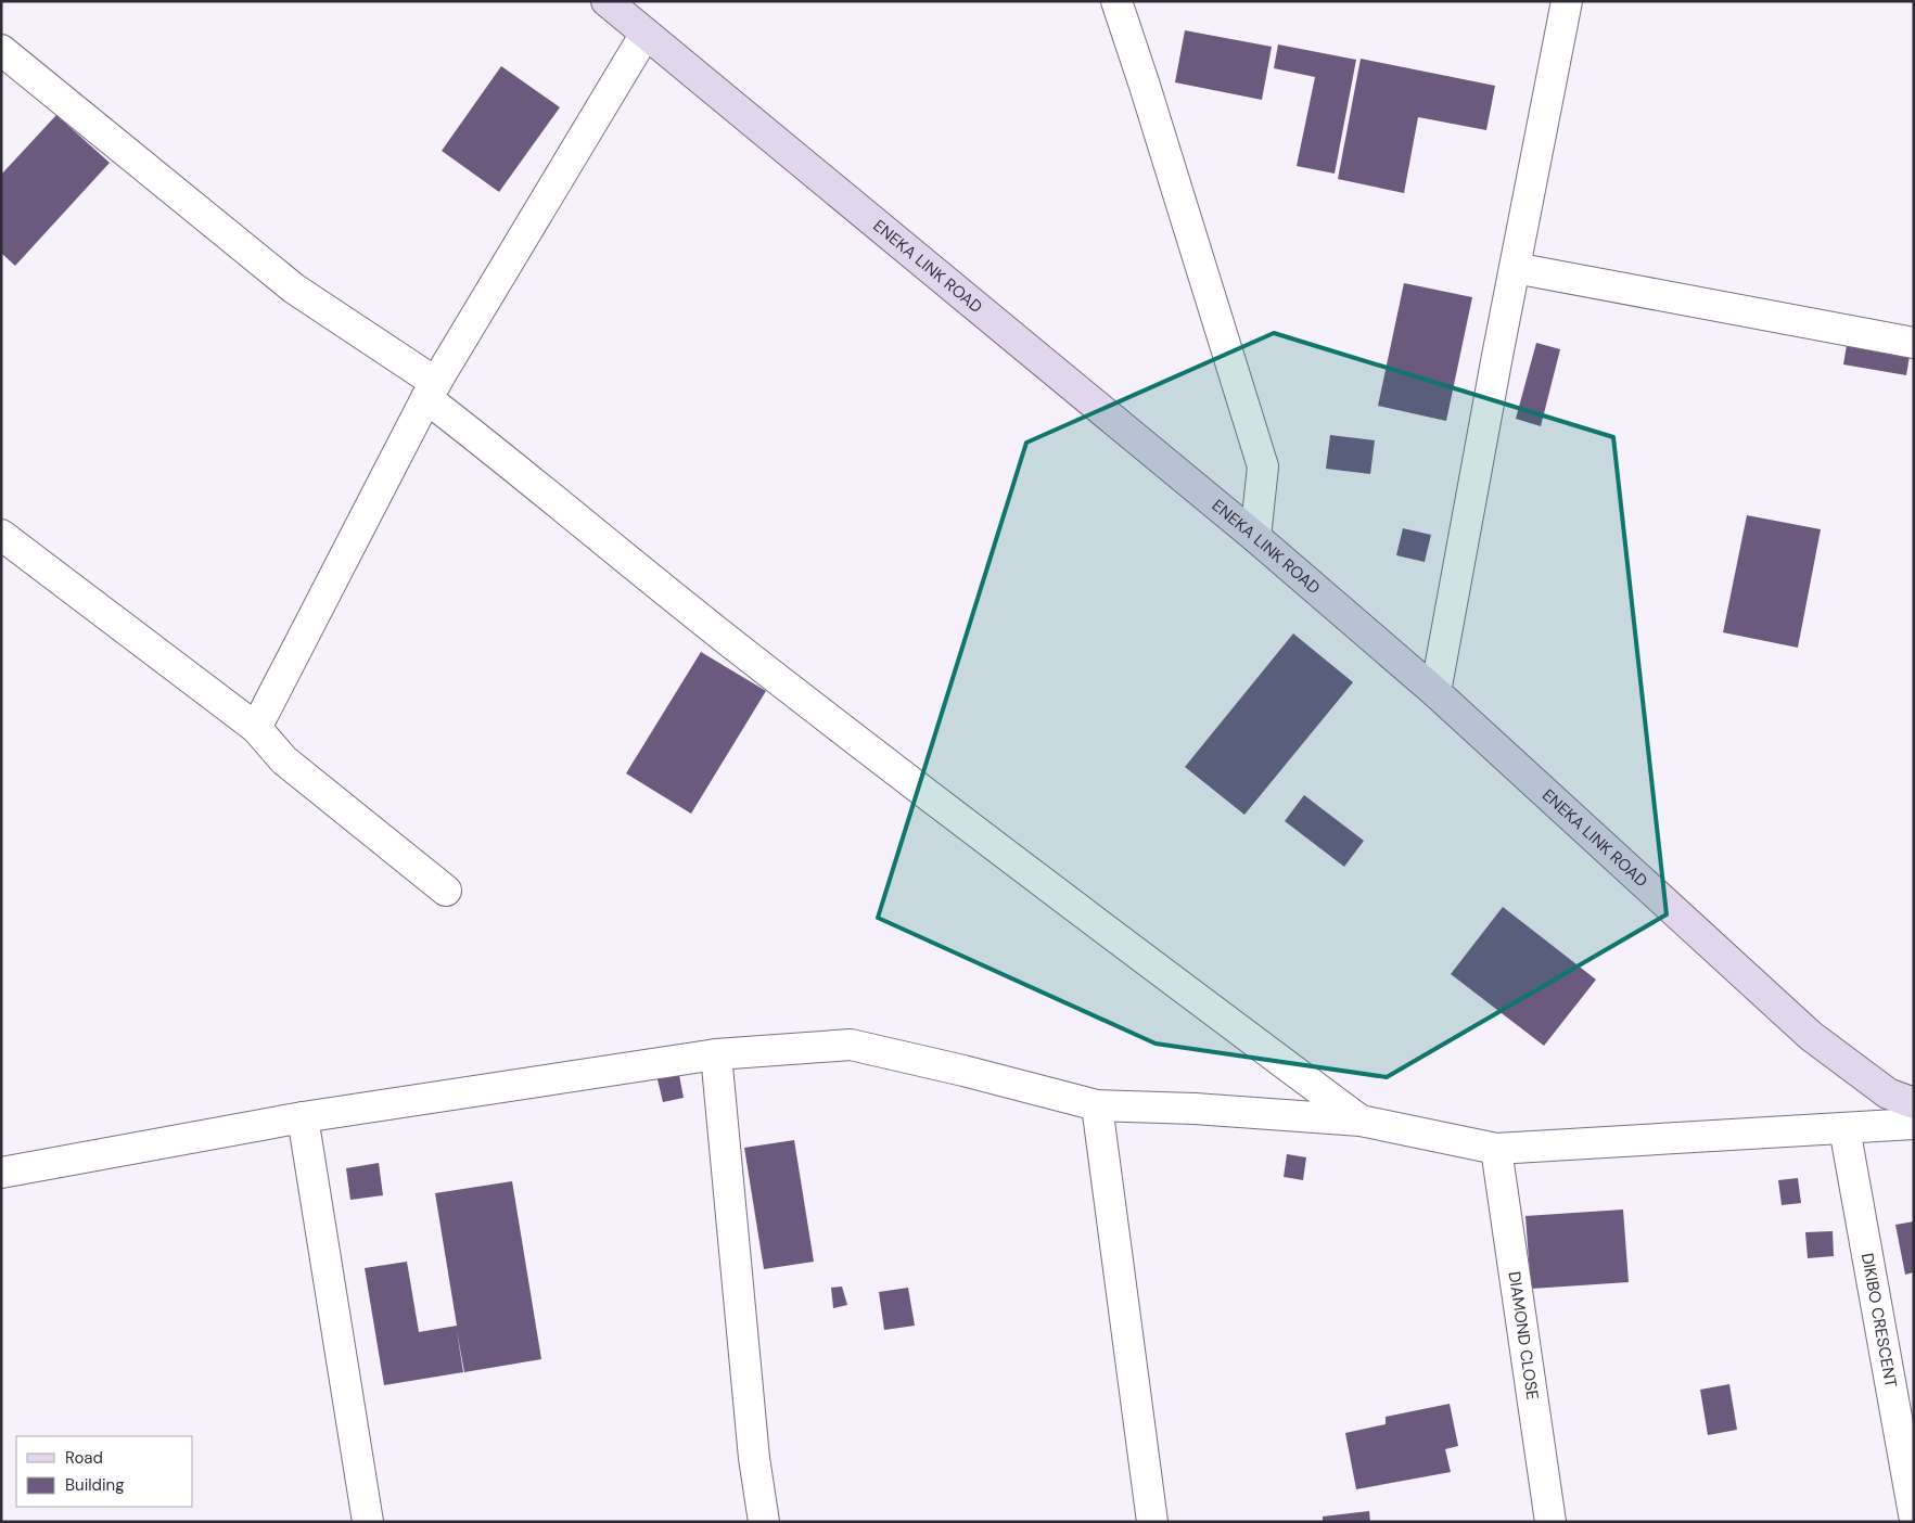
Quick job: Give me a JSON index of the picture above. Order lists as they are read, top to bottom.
{
  "streets": {
    "street": ["ENEKA LINK ROAD", "DIKIBO CRESCENT", "DIAMOND CLOSE"]
  },
  "legend": ["Road", "Building"]
}
